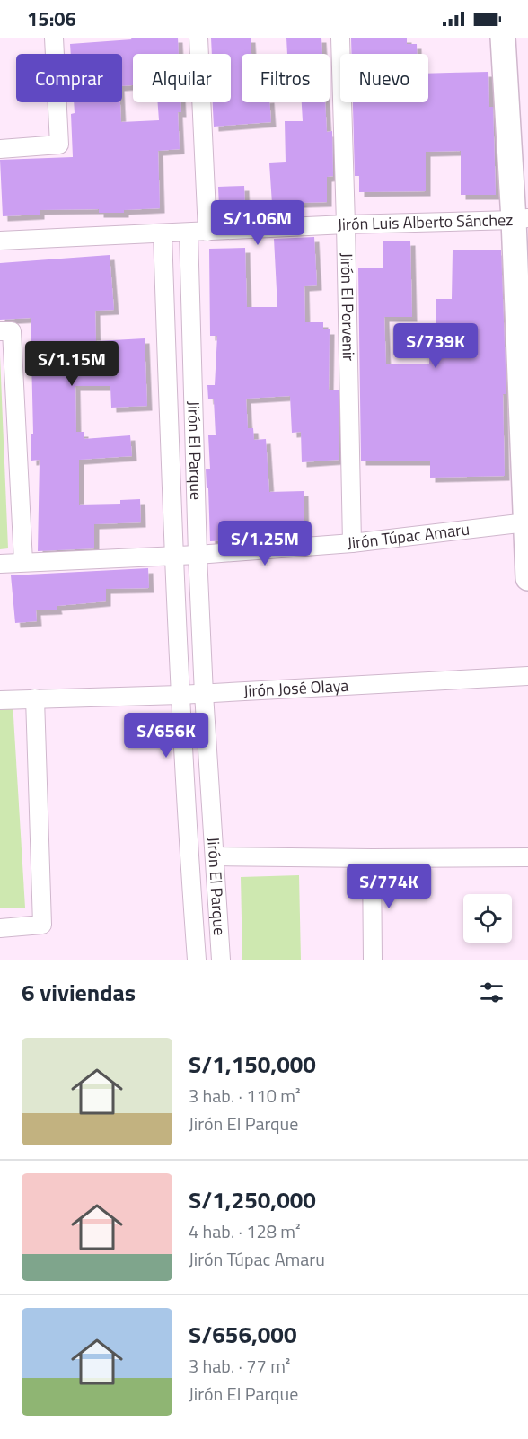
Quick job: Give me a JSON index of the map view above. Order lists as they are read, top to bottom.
{
  "streets": {
    "street": [
      "Jirón Luis Alberto Sánchez",
      "Jirón El Porvenir",
      "Jirón El Parque",
      "Jirón Túpac Amaru",
      "Jirón José Olaya"
    ]
  },
  "crossings": [
    ["Jirón Luis Alberto Sánchez", "Jirón El Porvenir"],
    ["Jirón Luis Alberto Sánchez", "Jirón El Parque"],
    ["Jirón El Porvenir", "Jirón Túpac Amaru"],
    ["Jirón El Parque", "Jirón Túpac Amaru"],
    ["Jirón El Parque", "Jirón José Olaya"]
  ],
  "page": {
    "status": "15:06",
    "chip": [
      "Comprar",
      "Alquilar",
      "Filtros",
      "Nuevo"
    ],
    "price": [
      "S/1.06M",
      "S/739K",
      "S/1.15M",
      "S/1.25M",
      "S/656K",
      "S/774K"
    ],
    "heading": "6 viviendas",
    "list": [
      {
        "name": "S/1,150,000",
        "note": "3 hab. · 110 m² · Jirón El Parque"
      },
      {
        "name": "S/1,250,000",
        "note": "4 hab. · 128 m² · Jirón Túpac Amaru"
      },
      {
        "name": "S/656,000",
        "note": "3 hab. · 77 m² · Jirón El Parque"
      }
    ]
  }
}
